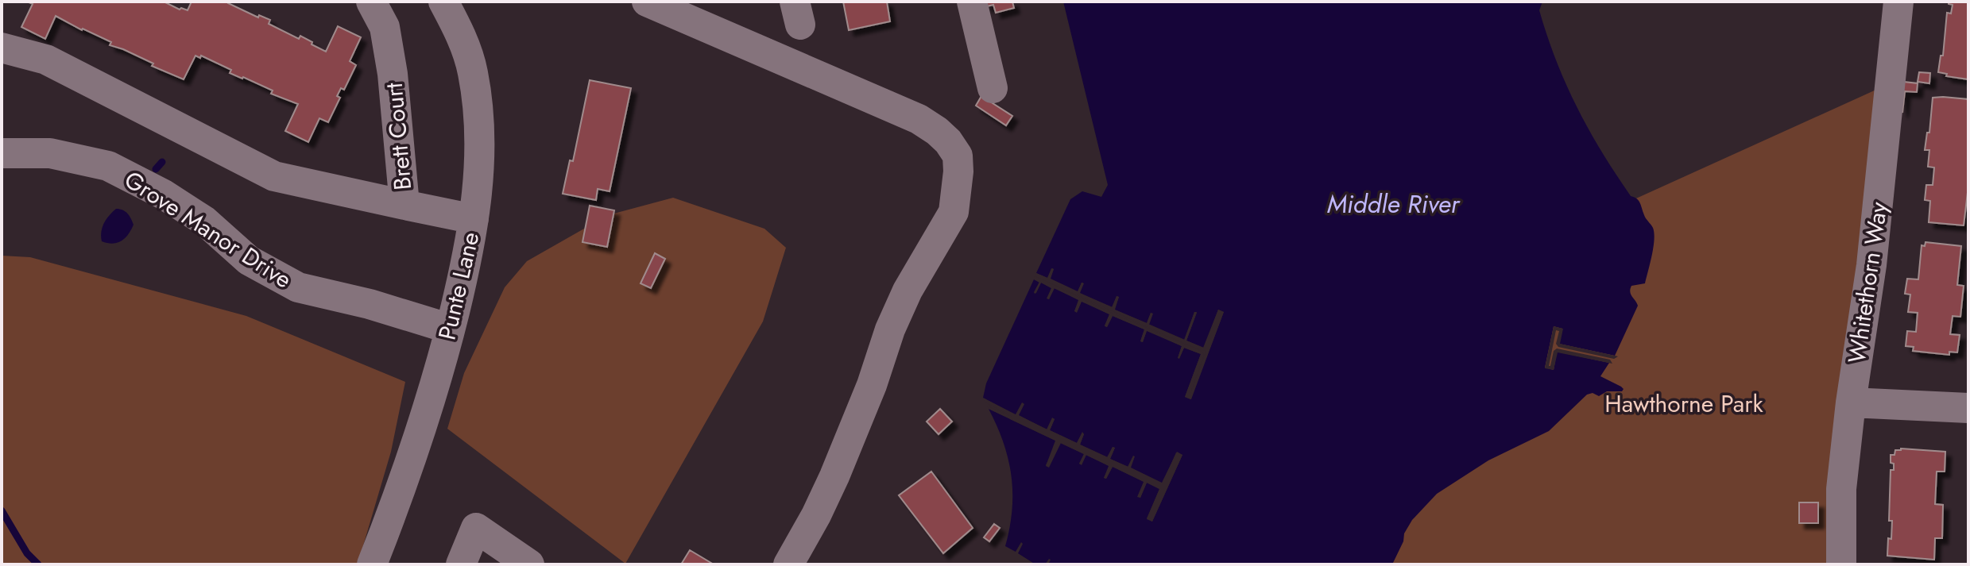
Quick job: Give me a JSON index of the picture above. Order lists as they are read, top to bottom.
{
  "streets": {
    "street": [
      "Brett Court",
      "Grove Manor Drive",
      "Whitethorn Way",
      "Punte Lane"
    ]
  },
  "crossings": [
    ["Brett Court", "Punte Lane"],
    ["Grove Manor Drive", "Punte Lane"]
  ],
  "water": ["Middle River"],
  "parks": ["Hawthorne Park"]
}
